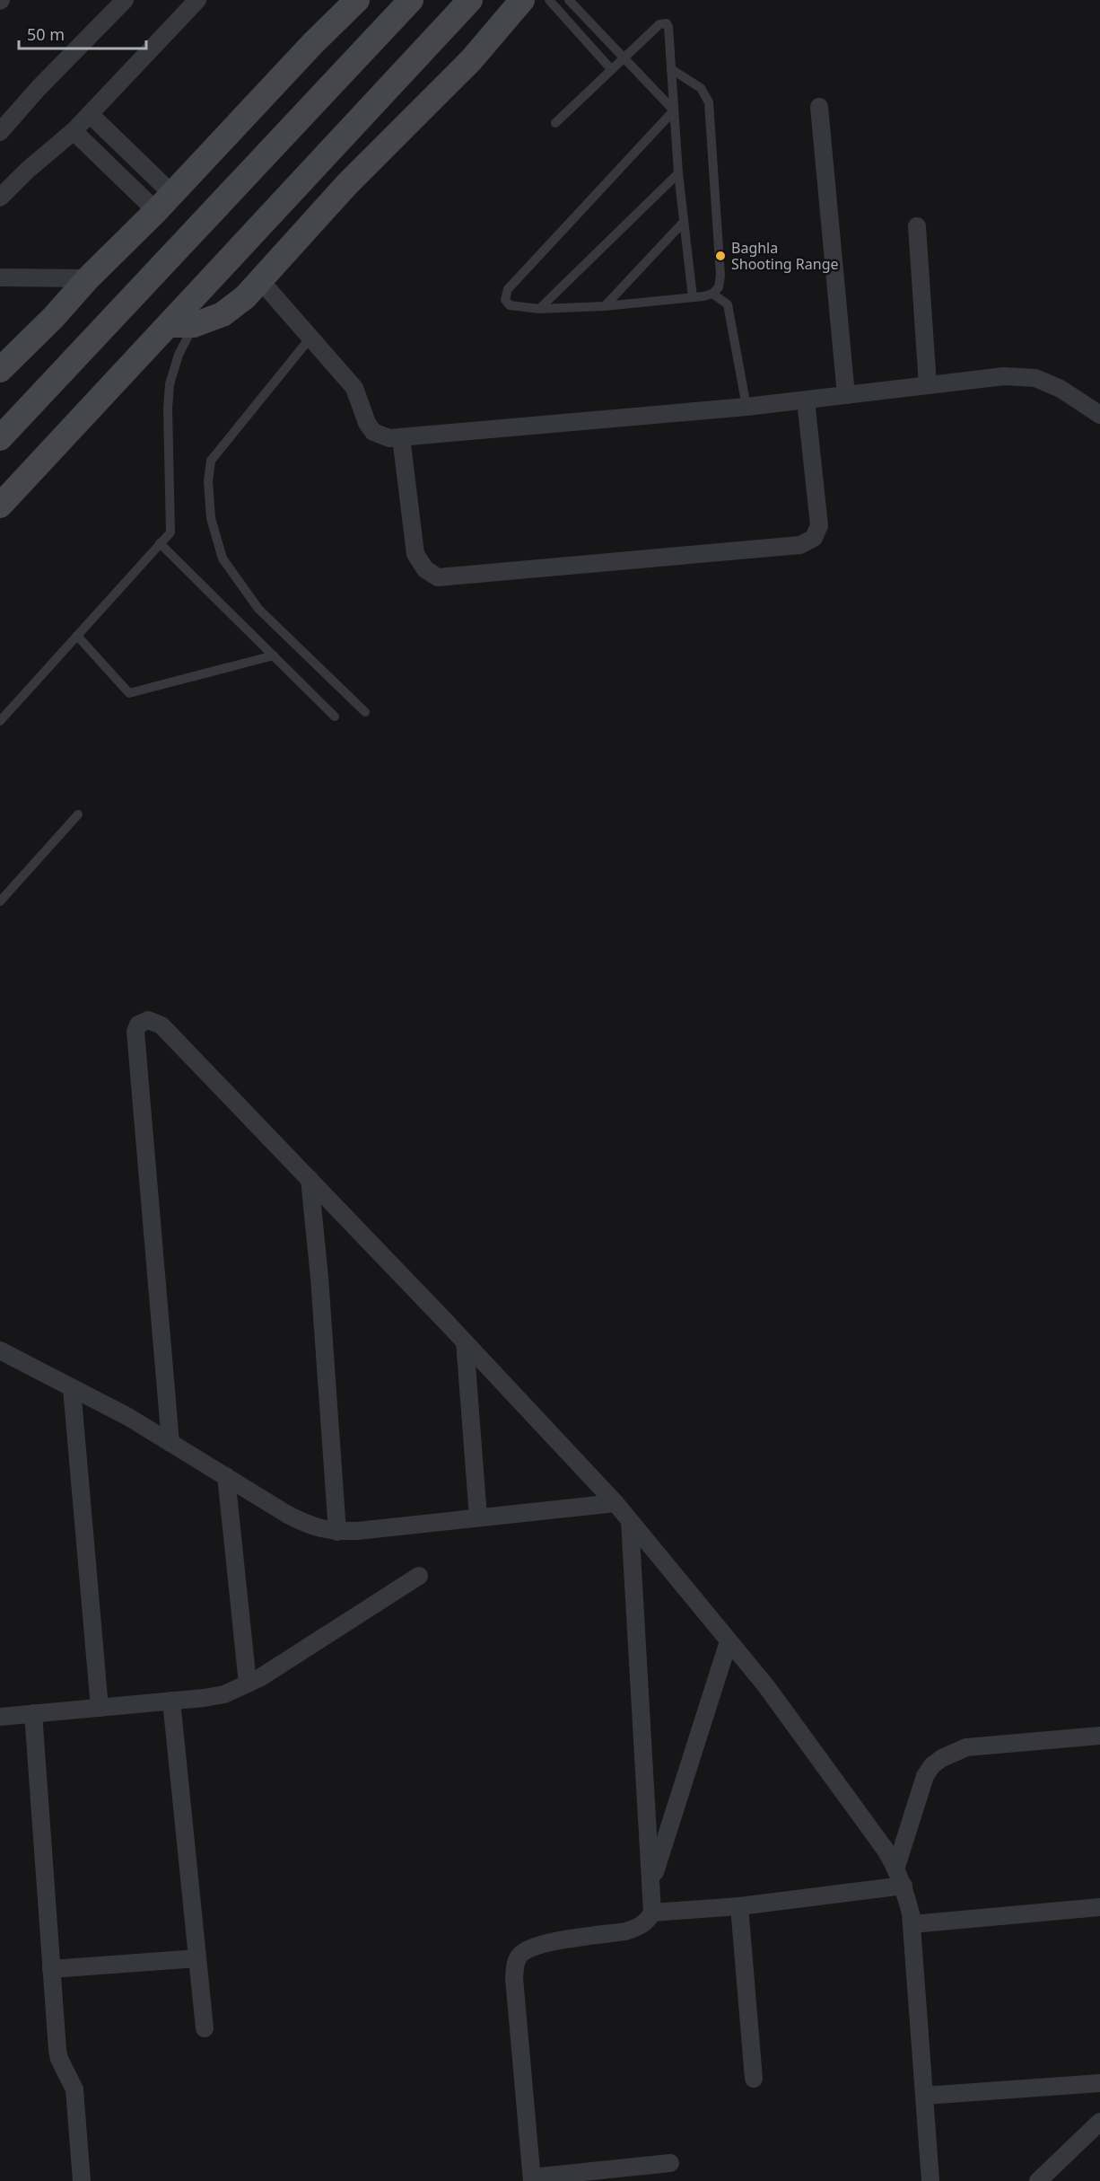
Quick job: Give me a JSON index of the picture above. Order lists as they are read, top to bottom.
{
  "places": ["Baghla Shooting Range"],
  "scale_bar": "50 m"
}
